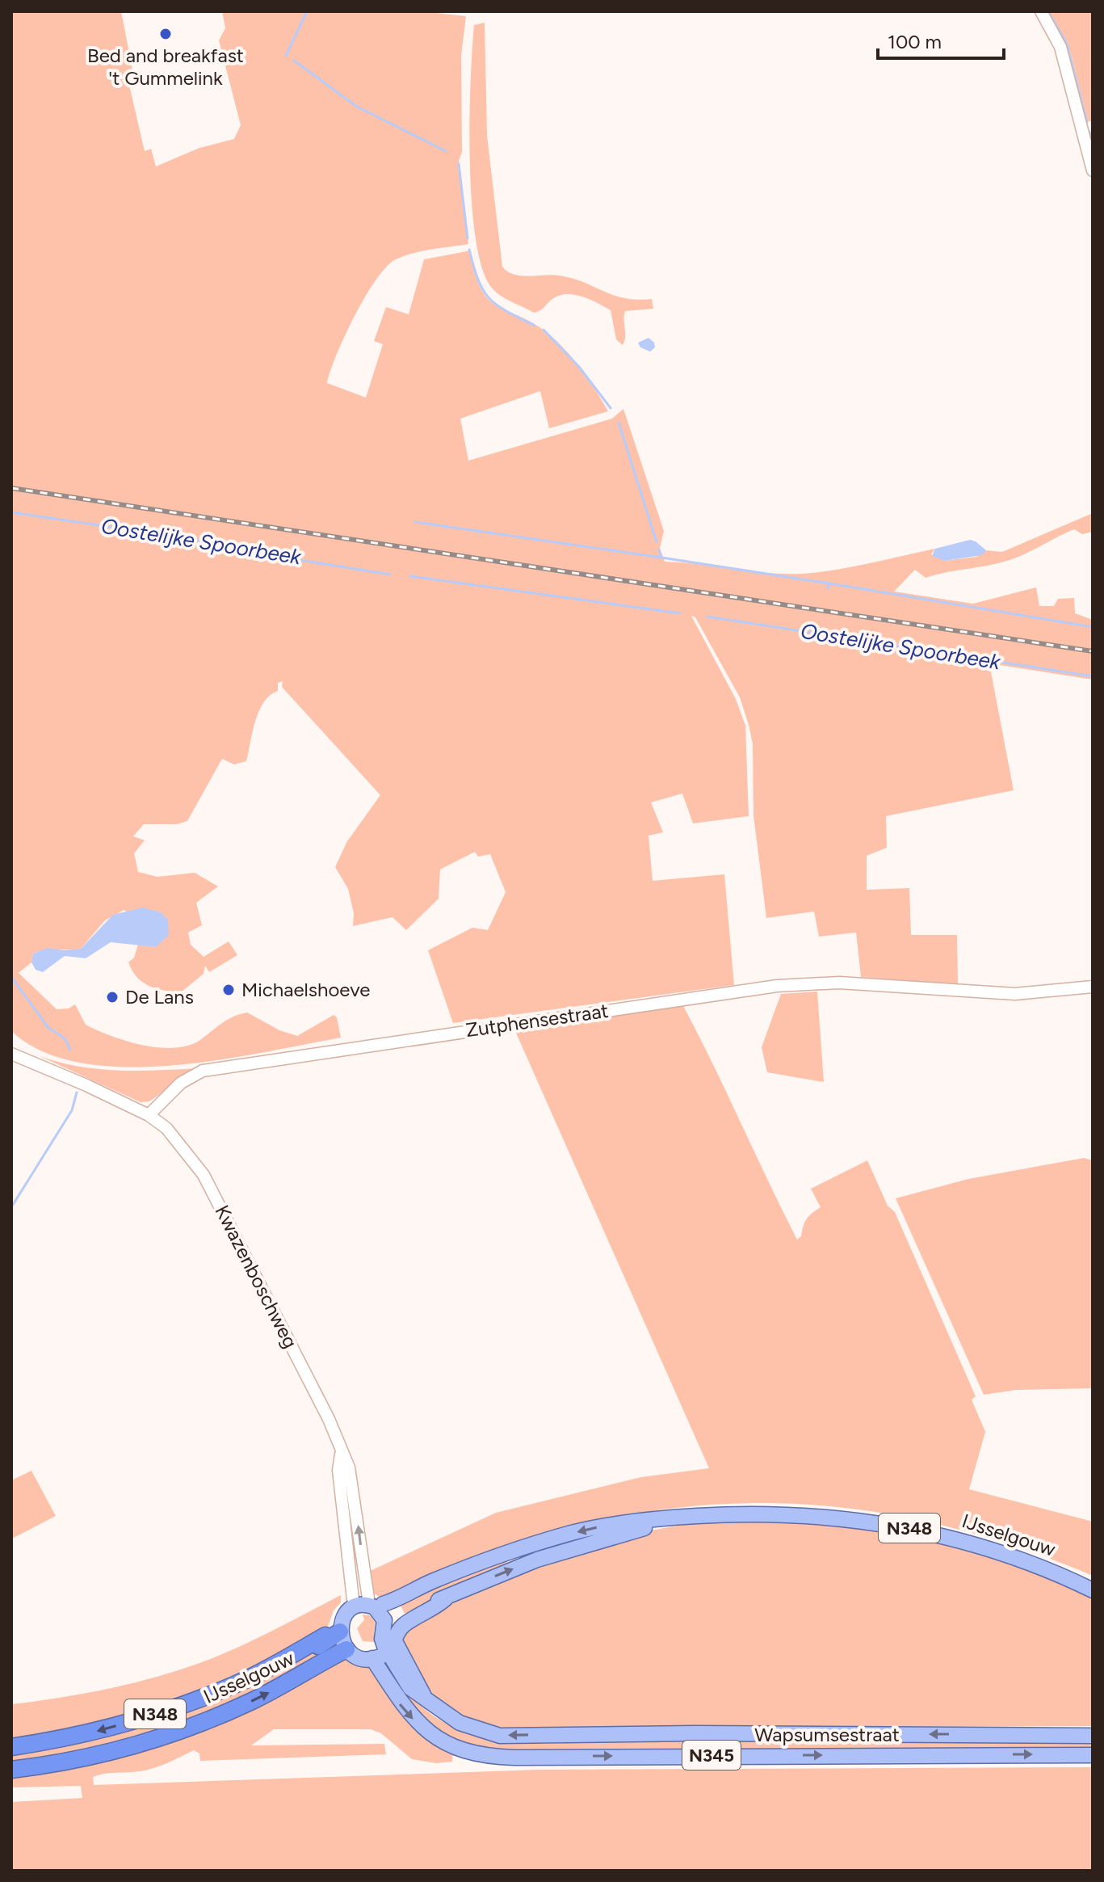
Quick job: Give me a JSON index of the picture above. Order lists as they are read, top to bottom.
{
  "streets": {
    "highway": ["N348", "IJsselgouw"],
    "main road": ["Wapsumsestraat", "N345"],
    "street": ["Zutphensestraat", "Kwazenboschweg"]
  },
  "crossings": [
    ["Zutphensestraat", "Kwazenboschweg"],
    ["IJsselgouw", "Wapsumsestraat"]
  ],
  "water": ["Oostelijke Spoorbeek"],
  "places": ["Bed and breakfast 't Gummelink", "Michaelshoeve", "De Lans"],
  "scale_bar": "100 m"
}
